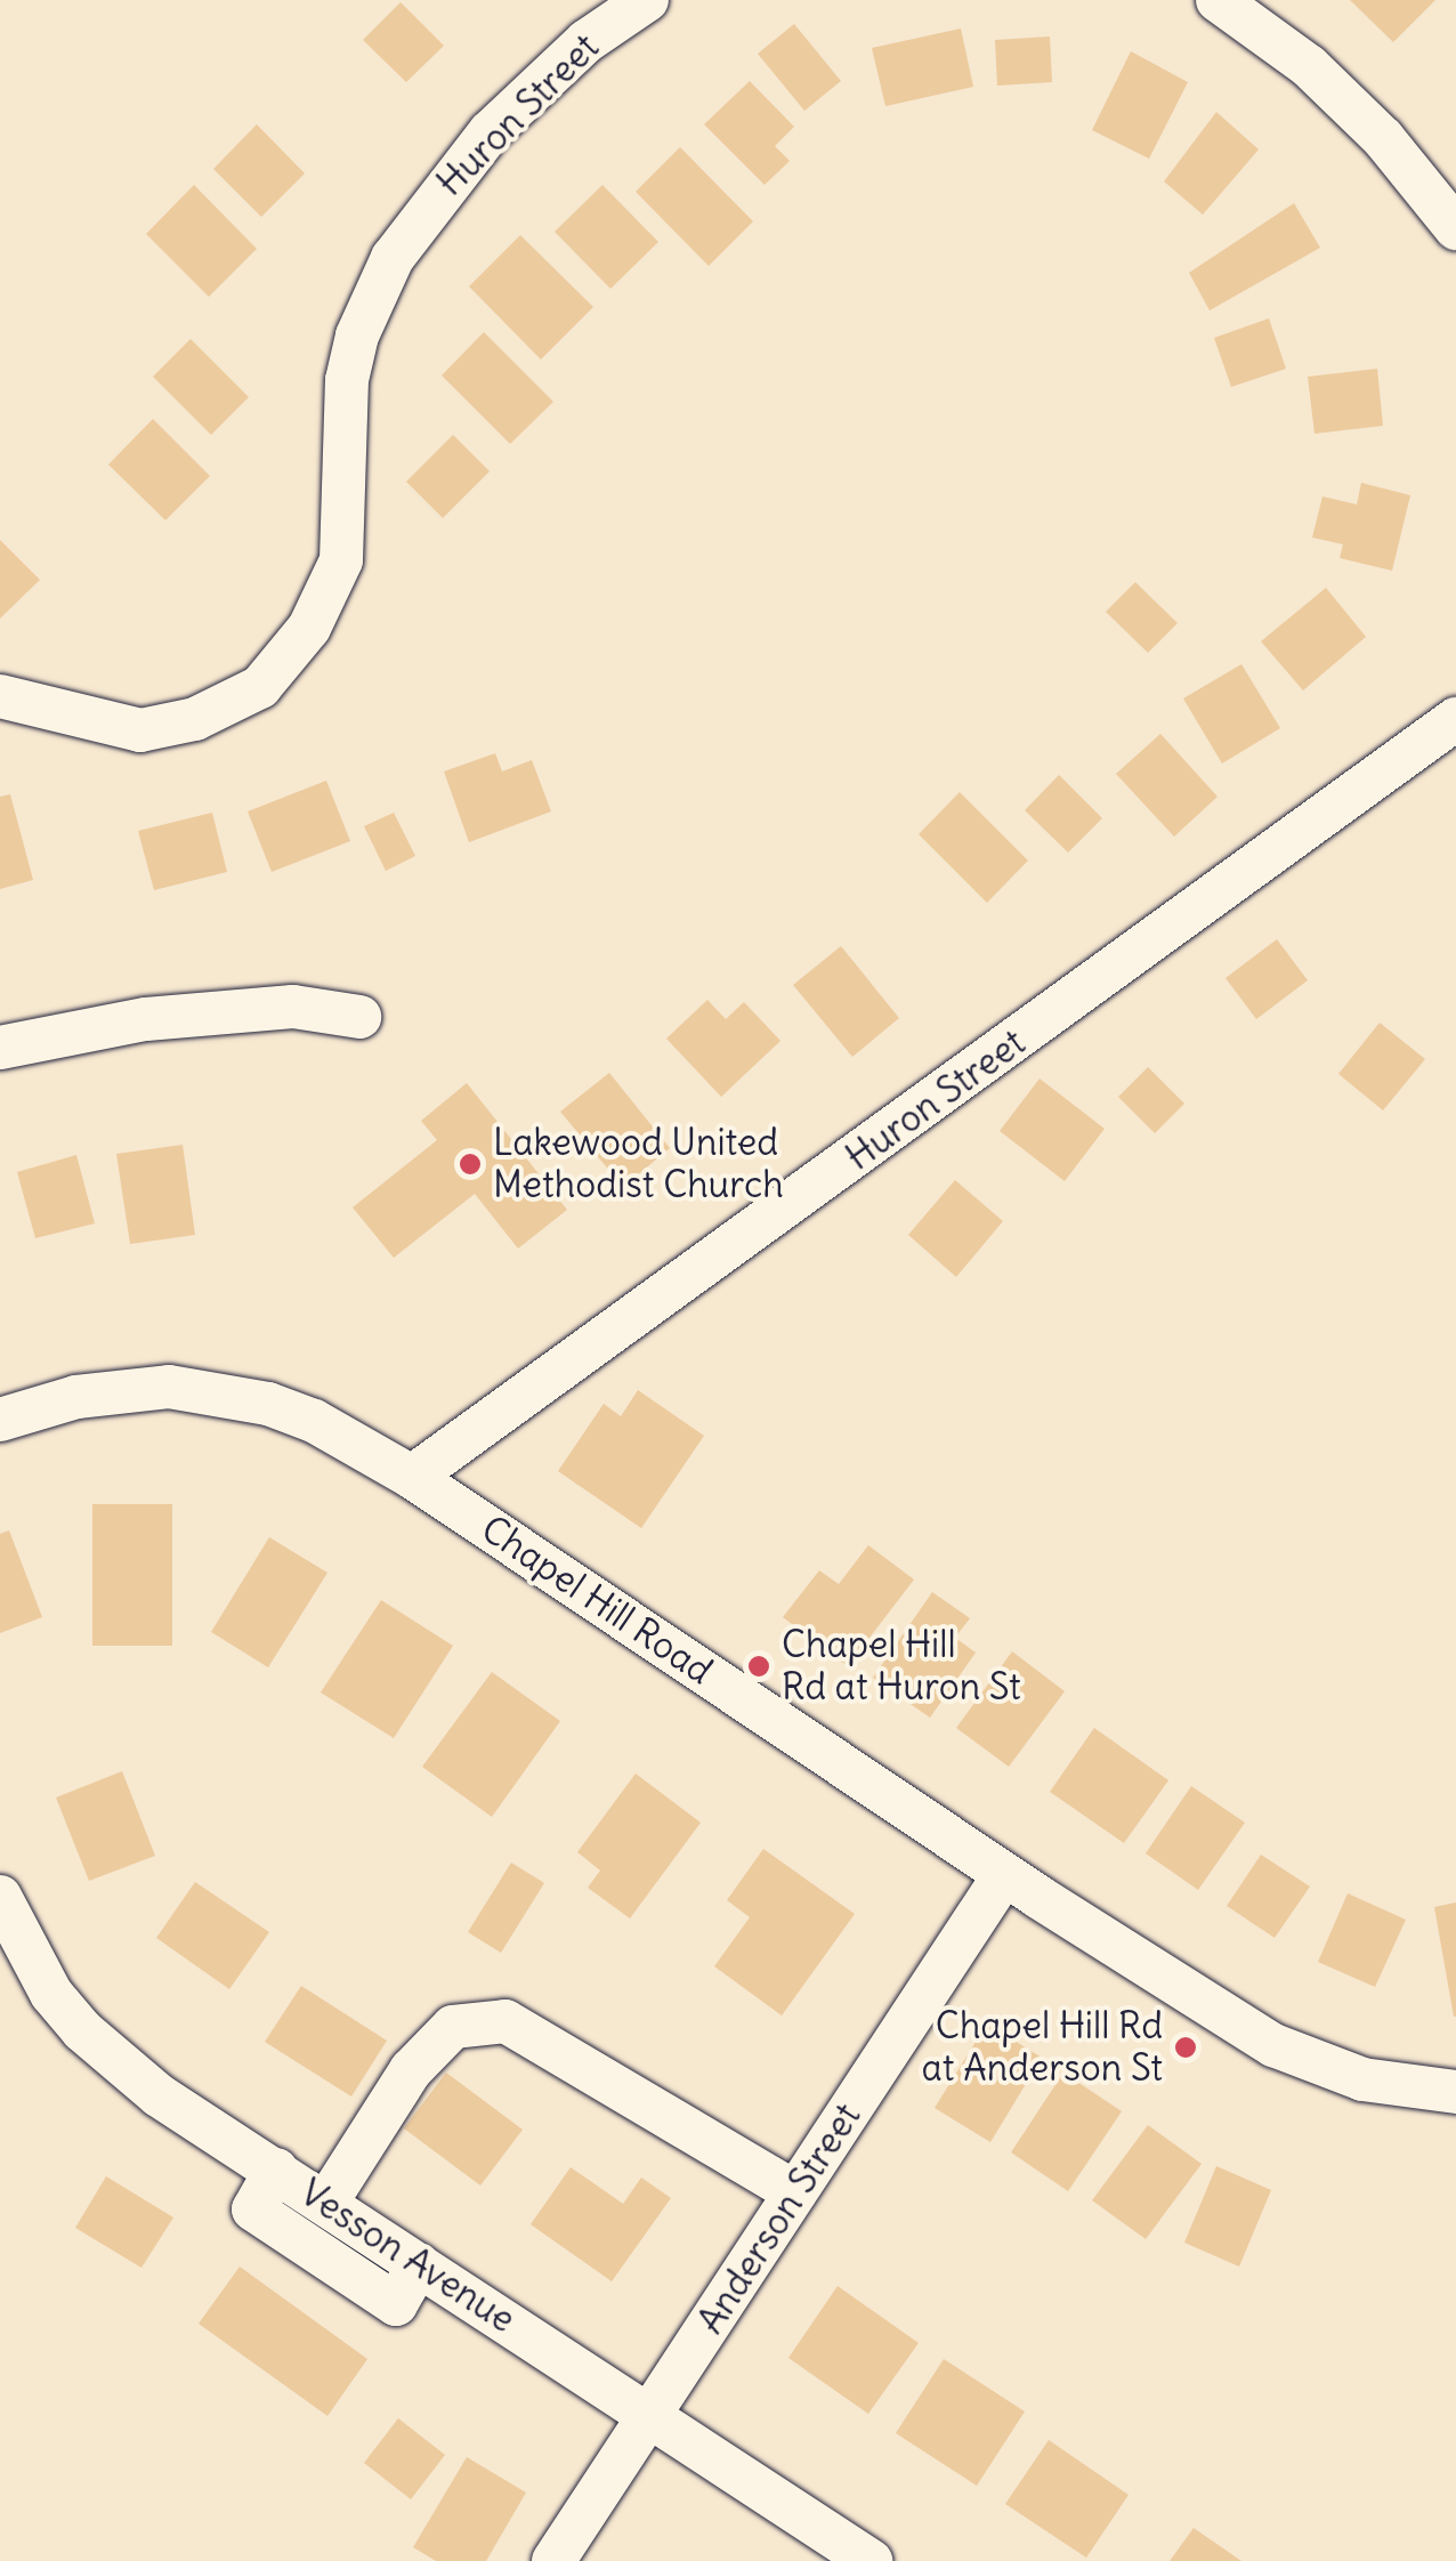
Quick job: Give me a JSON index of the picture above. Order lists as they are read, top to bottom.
{
  "streets": {
    "street": [
      "Huron Street",
      "Chapel Hill Road",
      "Anderson Street",
      "Vesson Avenue"
    ]
  },
  "crossings": [
    ["Huron Street", "Chapel Hill Road"],
    ["Chapel Hill Road", "Anderson Street"],
    ["Anderson Street", "Vesson Avenue"]
  ],
  "places": ["Lakewood United Methodist Church", "Chapel Hill Rd at Huron St", "Chapel Hill Rd at Anderson St"]
}
